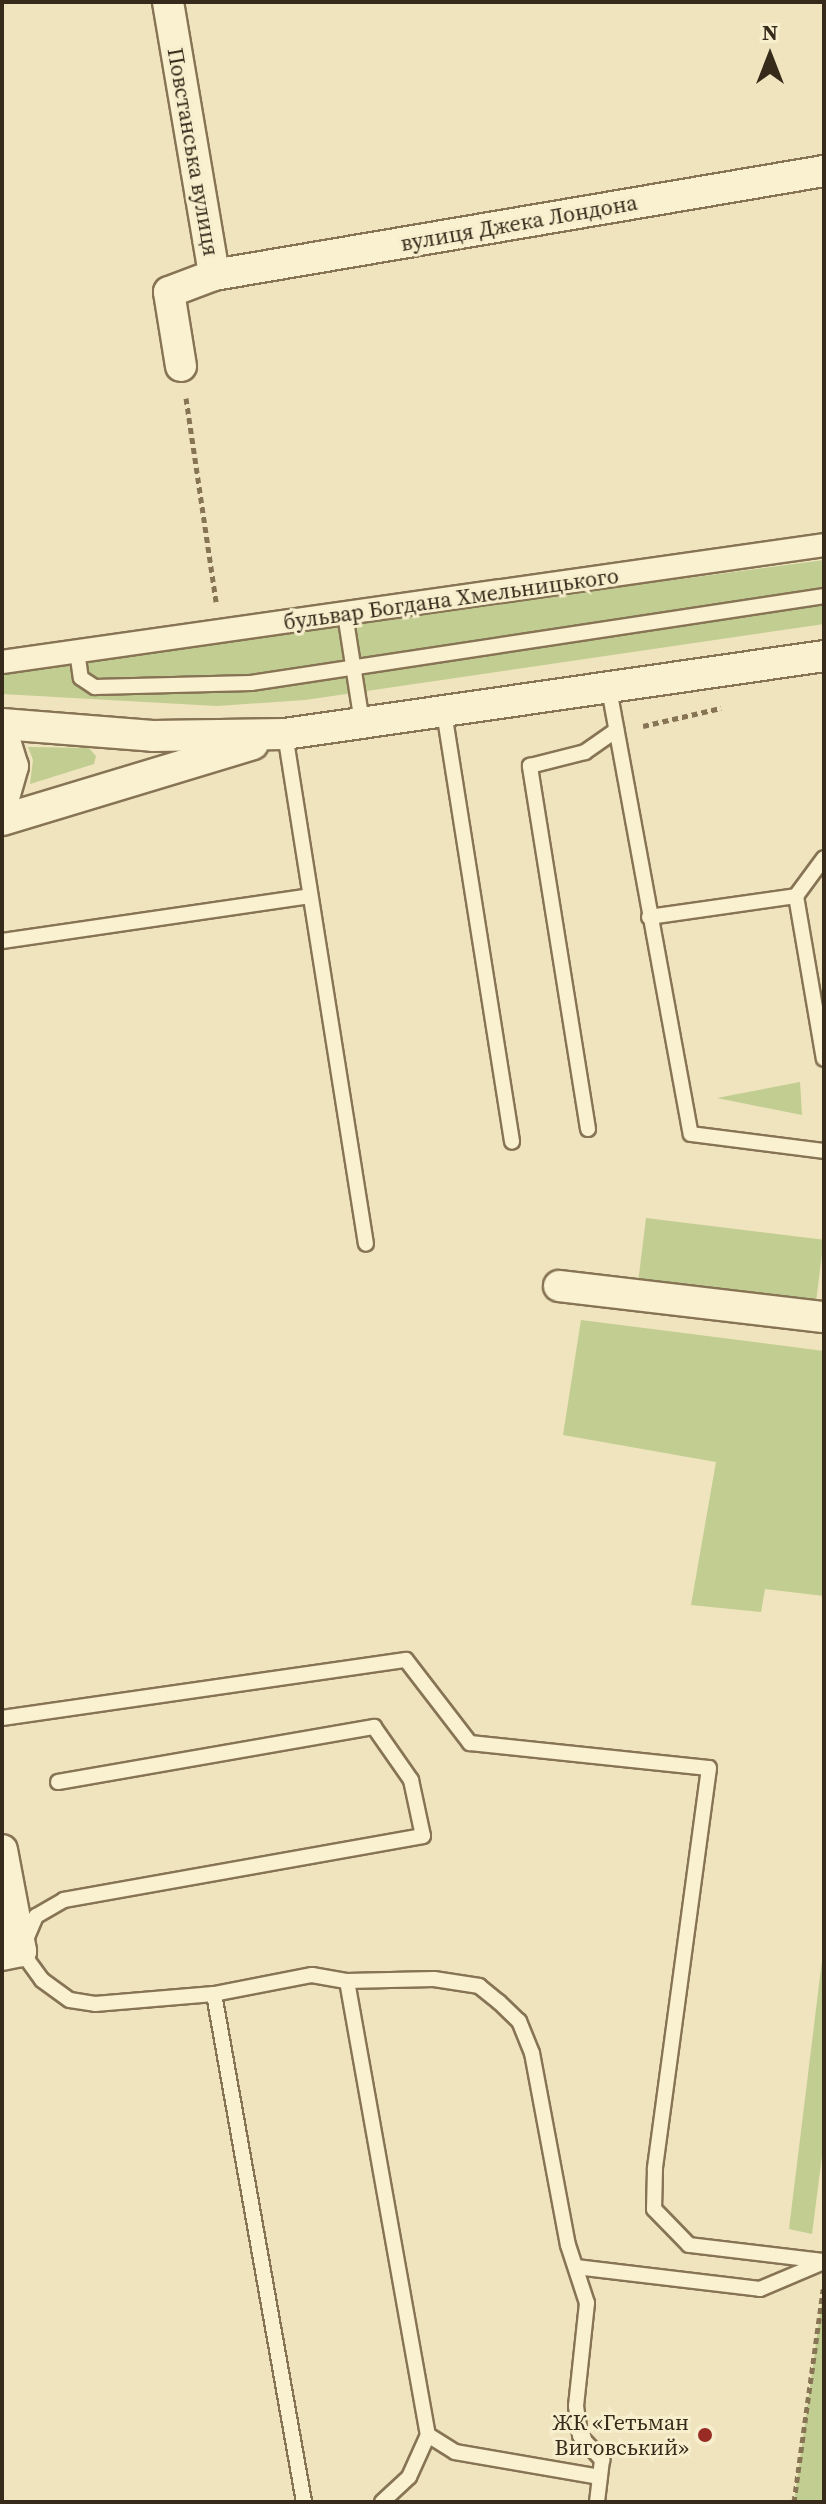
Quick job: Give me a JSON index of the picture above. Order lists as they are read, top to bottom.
{
  "streets": {
    "street": ["Повстанська вулиця", "вулиця Джека Лондона", "бульвар Богдана Хмельницького"]
  },
  "crossings": [
    ["Повстанська вулиця", "вулиця Джека Лондона"]
  ],
  "places": ["ЖК «Гетьман Виговський»"],
  "north": "top"
}
